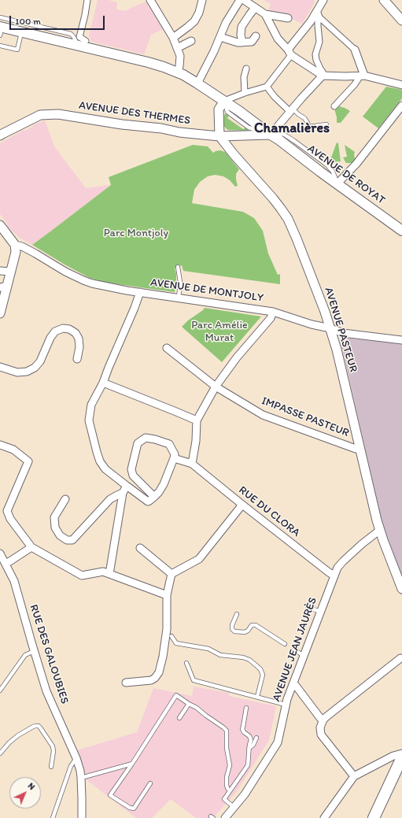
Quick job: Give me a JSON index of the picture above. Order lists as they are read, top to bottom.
{
  "streets": {
    "main road": ["AVENUE DE ROYAT"],
    "street": [
      "AVENUE DES THERMES",
      "AVENUE DE MONTJOLY",
      "AVENUE PASTEUR",
      "IMPASSE PASTEUR",
      "RUE DU CLORA",
      "AVENUE JEAN JAURÈS",
      "RUE DES GALOUBIES"
    ]
  },
  "crossings": [
    ["AVENUE DES THERMES", "AVENUE DE ROYAT"],
    ["AVENUE DES THERMES", "AVENUE PASTEUR"],
    ["AVENUE DE MONTJOLY", "AVENUE PASTEUR"],
    ["AVENUE PASTEUR", "IMPASSE PASTEUR"],
    ["AVENUE PASTEUR", "AVENUE JEAN JAURÈS"],
    ["RUE DU CLORA", "AVENUE JEAN JAURÈS"]
  ],
  "districts": ["Chamalières"],
  "parks": ["Parc Montjoly", "Parc Amélie Murat"],
  "scale_bar": "100 m",
  "north": "top right"
}
